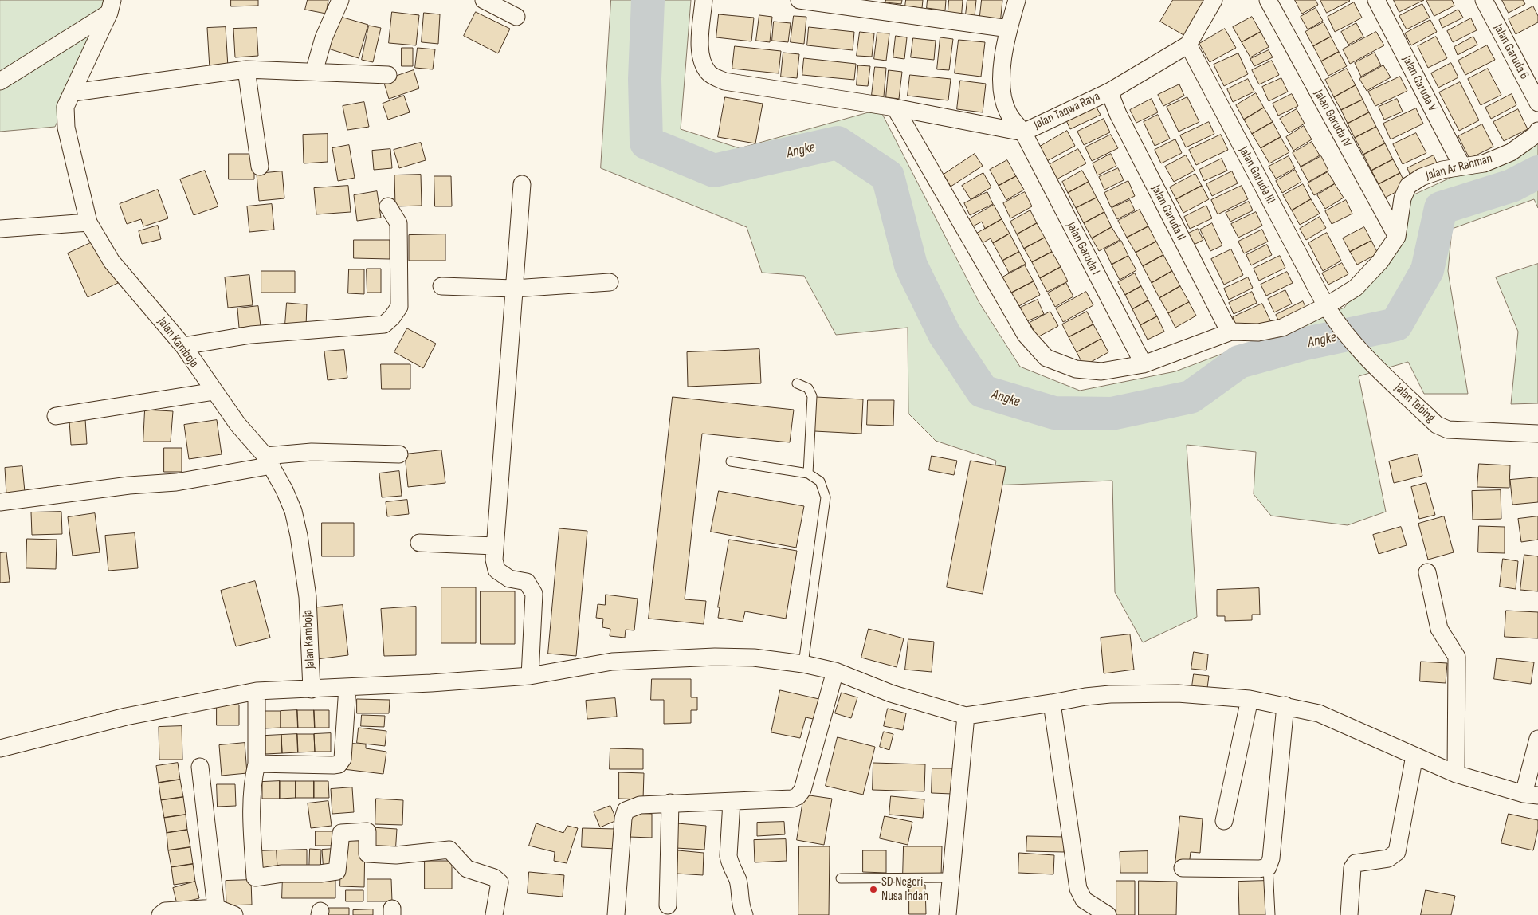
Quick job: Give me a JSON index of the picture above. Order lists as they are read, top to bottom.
{
  "streets": {
    "street": [
      "Jalan Garuda 6",
      "Jalan Garuda V",
      "Jalan Taqwa Raya",
      "Jalan Garuda IV",
      "Jalan Ar Rahman",
      "Jalan Garuda III",
      "Jalan Garuda II",
      "Jalan Garuda I",
      "Jalan Kamboja",
      "Jalan Tebing"
    ]
  },
  "crossings": [
    ["Jalan Garuda V", "Jalan Ar Rahman"],
    ["Jalan Taqwa Raya", "Jalan Garuda III"],
    ["Jalan Taqwa Raya", "Jalan Garuda II"],
    ["Jalan Taqwa Raya", "Jalan Garuda I"],
    ["Jalan Garuda IV", "Jalan Ar Rahman"],
    ["Jalan Ar Rahman", "Jalan Garuda III"],
    ["Jalan Ar Rahman", "Jalan Garuda II"],
    ["Jalan Ar Rahman", "Jalan Tebing"],
    ["Jalan Garuda III", "Jalan Tebing"]
  ],
  "water": ["Angke"],
  "places": ["SD Negeri Nusa Indah"]
}
